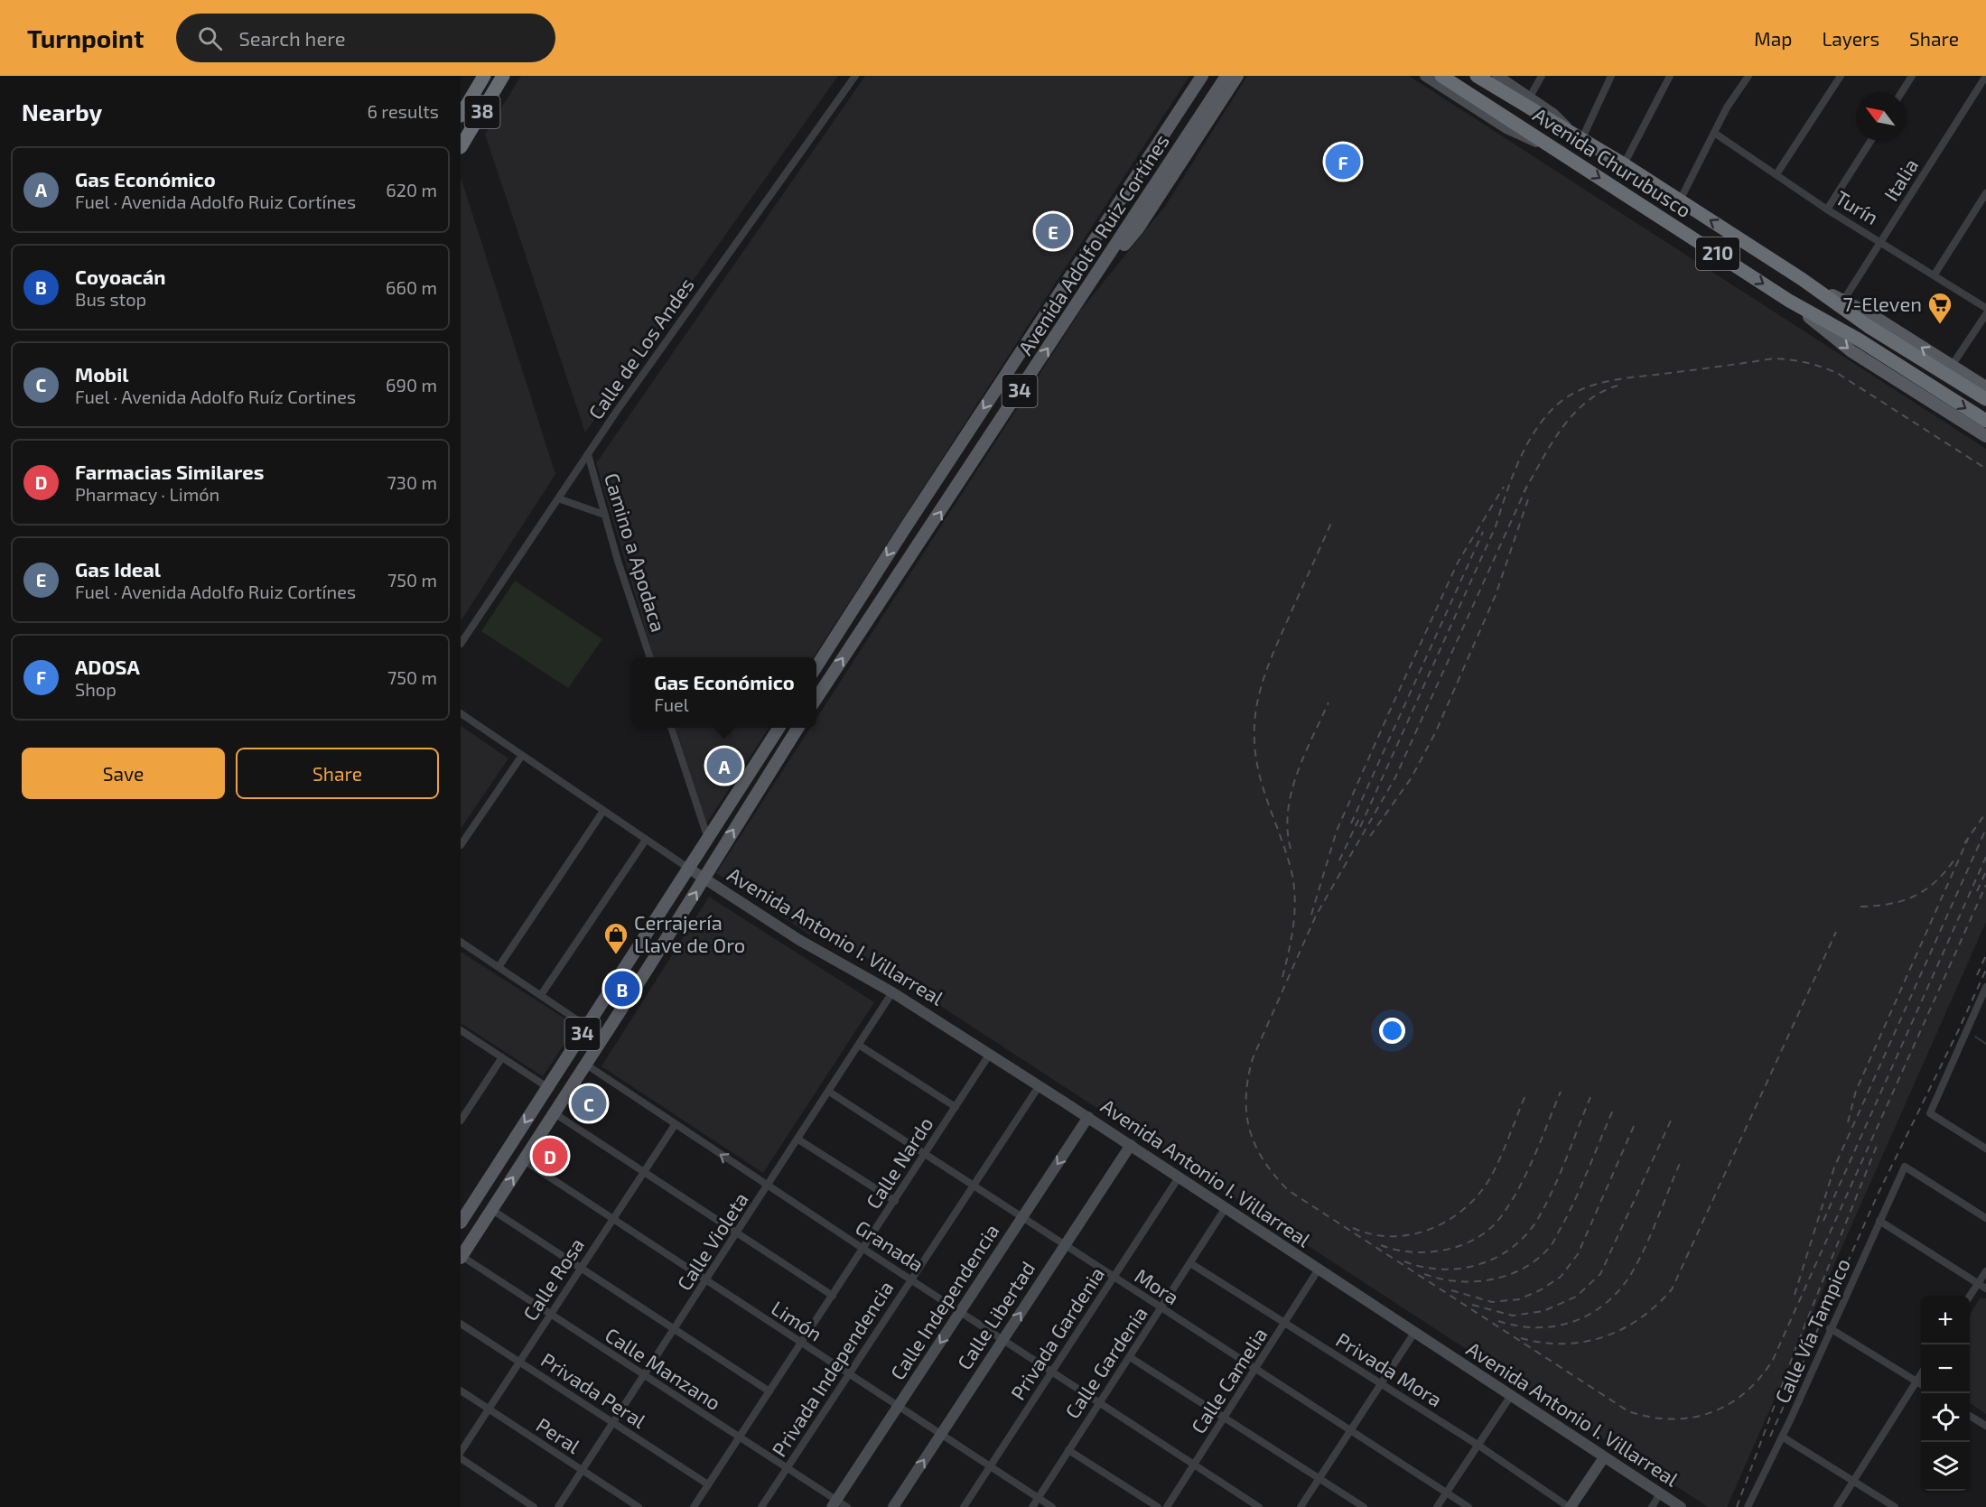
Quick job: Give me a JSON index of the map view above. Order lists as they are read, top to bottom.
{
  "streets": {
    "highway": ["38", "Avenida Churubusco", "210"],
    "main road": ["Avenida Adolfo Ruiz Cortínes", "34"],
    "street": [
      "Italia",
      "Turín",
      "Calle de Los Andes",
      "Camino a Apodaca",
      "Avenida Antonio I. Villarreal",
      "Calle Nardo",
      "Calle Violeta",
      "Granada",
      "Calle Rosa",
      "Mora",
      "Calle Independencia",
      "Calle Libertad",
      "Limón",
      "Calle Vía Tampico",
      "Privada Gardenia",
      "Calle Gardenia",
      "Calle Manzano",
      "Privada Independencia",
      "Privada Mora",
      "Calle Camelia",
      "Privada Peral",
      "Peral"
    ]
  },
  "crossings": [
    ["Avenida Churubusco", "Italia"],
    ["Italia", "Turín"],
    ["Calle de Los Andes", "Camino a Apodaca"],
    ["34", "Avenida Antonio I. Villarreal"],
    ["34", "Granada"],
    ["34", "Limón"],
    ["34", "Calle Manzano"],
    ["Avenida Antonio I. Villarreal", "Calle Nardo"],
    ["Avenida Antonio I. Villarreal", "Calle Violeta"],
    ["Avenida Antonio I. Villarreal", "Calle Independencia"],
    ["Avenida Antonio I. Villarreal", "Calle Libertad"],
    ["Avenida Antonio I. Villarreal", "Privada Gardenia"],
    ["Avenida Antonio I. Villarreal", "Calle Gardenia"],
    ["Avenida Antonio I. Villarreal", "Privada Independencia"],
    ["Avenida Antonio I. Villarreal", "Calle Camelia"],
    ["Calle Nardo", "Granada"],
    ["Calle Nardo", "Mora"],
    ["Calle Nardo", "Limón"],
    ["Calle Nardo", "Calle Manzano"],
    ["Calle Nardo", "Privada Peral"],
    ["Calle Violeta", "Granada"],
    ["Calle Violeta", "Mora"],
    ["Calle Violeta", "Limón"],
    ["Calle Violeta", "Calle Manzano"],
    ["Calle Violeta", "Privada Peral"],
    ["Calle Violeta", "Peral"],
    ["Granada", "Calle Rosa"],
    ["Granada", "Calle Independencia"],
    ["Granada", "Calle Libertad"],
    ["Granada", "Privada Gardenia"],
    ["Granada", "Calle Gardenia"],
    ["Granada", "Privada Independencia"],
    ["Granada", "Calle Camelia"],
    ["Calle Rosa", "Limón"],
    ["Calle Rosa", "Calle Manzano"],
    ["Calle Rosa", "Privada Peral"],
    ["Calle Rosa", "Peral"],
    ["Mora", "Calle Independencia"],
    ["Mora", "Calle Libertad"],
    ["Mora", "Privada Gardenia"],
    ["Mora", "Calle Gardenia"],
    ["Mora", "Privada Independencia"],
    ["Mora", "Calle Camelia"],
    ["Calle Independencia", "Limón"],
    ["Calle Independencia", "Calle Manzano"],
    ["Calle Libertad", "Limón"],
    ["Limón", "Privada Gardenia"],
    ["Limón", "Calle Gardenia"],
    ["Limón", "Privada Independencia"],
    ["Calle Gardenia", "Privada Mora"],
    ["Calle Manzano", "Privada Independencia"],
    ["Privada Mora", "Calle Camelia"]
  ],
  "one_way": ["Calle Independencia", "Calle Libertad"],
  "places": {
    "supermarket": ["7-Eleven"],
    "shop": ["Cerrajería Llave de Oro"]
  },
  "north": "top left",
  "page": {
    "header": "Turnpoint",
    "search": "Search here",
    "nav": ["Map", "Layers", "Share"],
    "heading": ["Nearby", "6 results"],
    "pins": [
      "F",
      "E",
      "A",
      "B",
      "C",
      "D"
    ],
    "list": [
      {
        "mark": "A",
        "name": "Gas Económico",
        "note": "Fuel · Avenida Adolfo Ruiz Cortínes",
        "value": "620 m"
      },
      {
        "mark": "B",
        "name": "Coyoacán",
        "note": "Bus stop",
        "value": "660 m"
      },
      {
        "mark": "C",
        "name": "Mobil",
        "note": "Fuel · Avenida Adolfo Ruíz Cortines",
        "value": "690 m"
      },
      {
        "mark": "D",
        "name": "Farmacias Similares",
        "note": "Pharmacy · Limón",
        "value": "730 m"
      },
      {
        "mark": "E",
        "name": "Gas Ideal",
        "note": "Fuel · Avenida Adolfo Ruiz Cortínes",
        "value": "750 m"
      },
      {
        "mark": "F",
        "name": "ADOSA",
        "note": "Shop",
        "value": "750 m"
      }
    ],
    "popup": ["Gas Económico", "Fuel"],
    "buttons": ["Save", "Share"],
    "map_buttons": ["+", "−"]
  }
}
